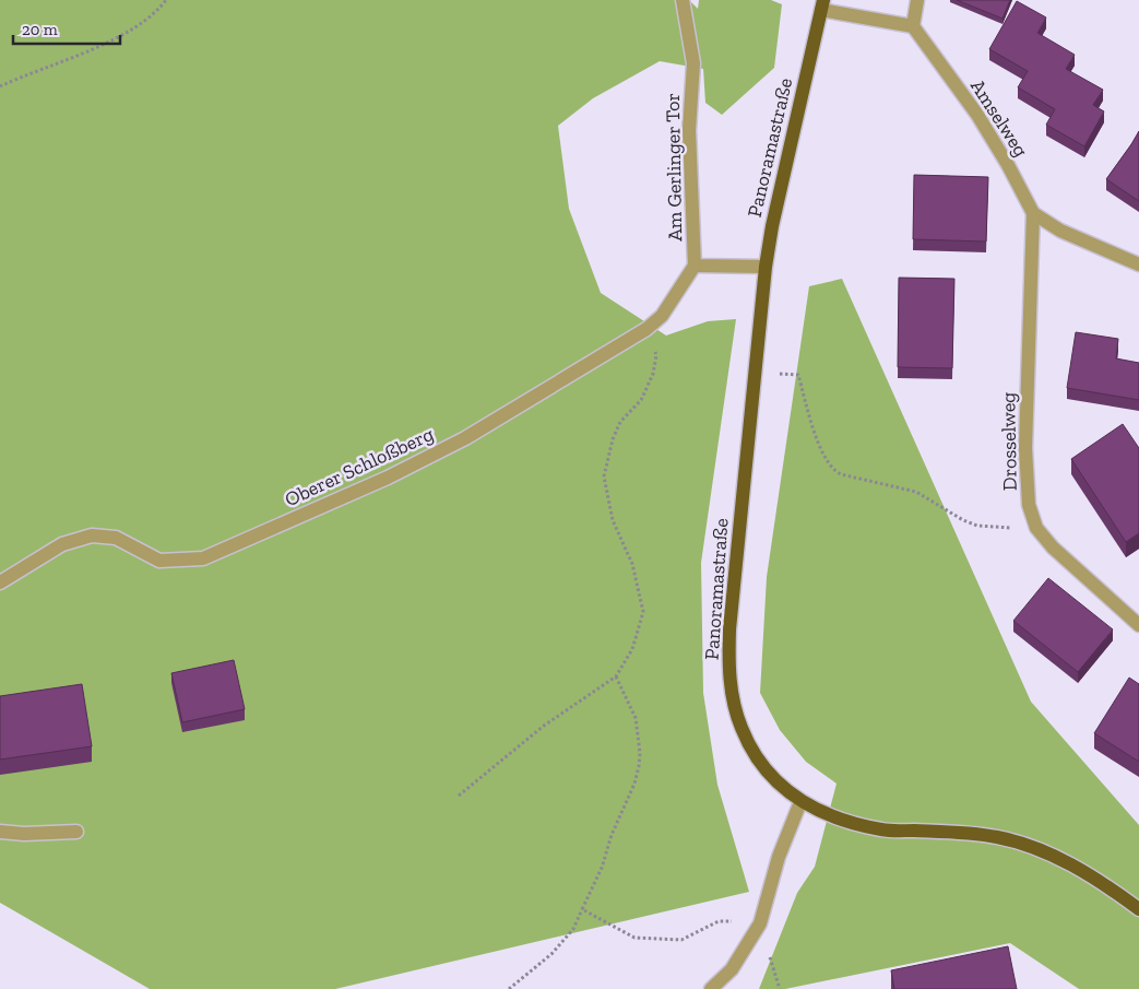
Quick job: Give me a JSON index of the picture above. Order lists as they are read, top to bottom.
{
  "streets": {
    "main road": ["Panoramastraße"],
    "street": [
      "Amselweg",
      "Am Gerlinger Tor",
      "Drosselweg",
      "Oberer Schloßberg"
    ]
  },
  "crossings": [
    ["Amselweg", "Drosselweg"],
    ["Panoramastraße", "Am Gerlinger Tor"],
    ["Am Gerlinger Tor", "Oberer Schloßberg"]
  ],
  "scale_bar": "20 m"
}
